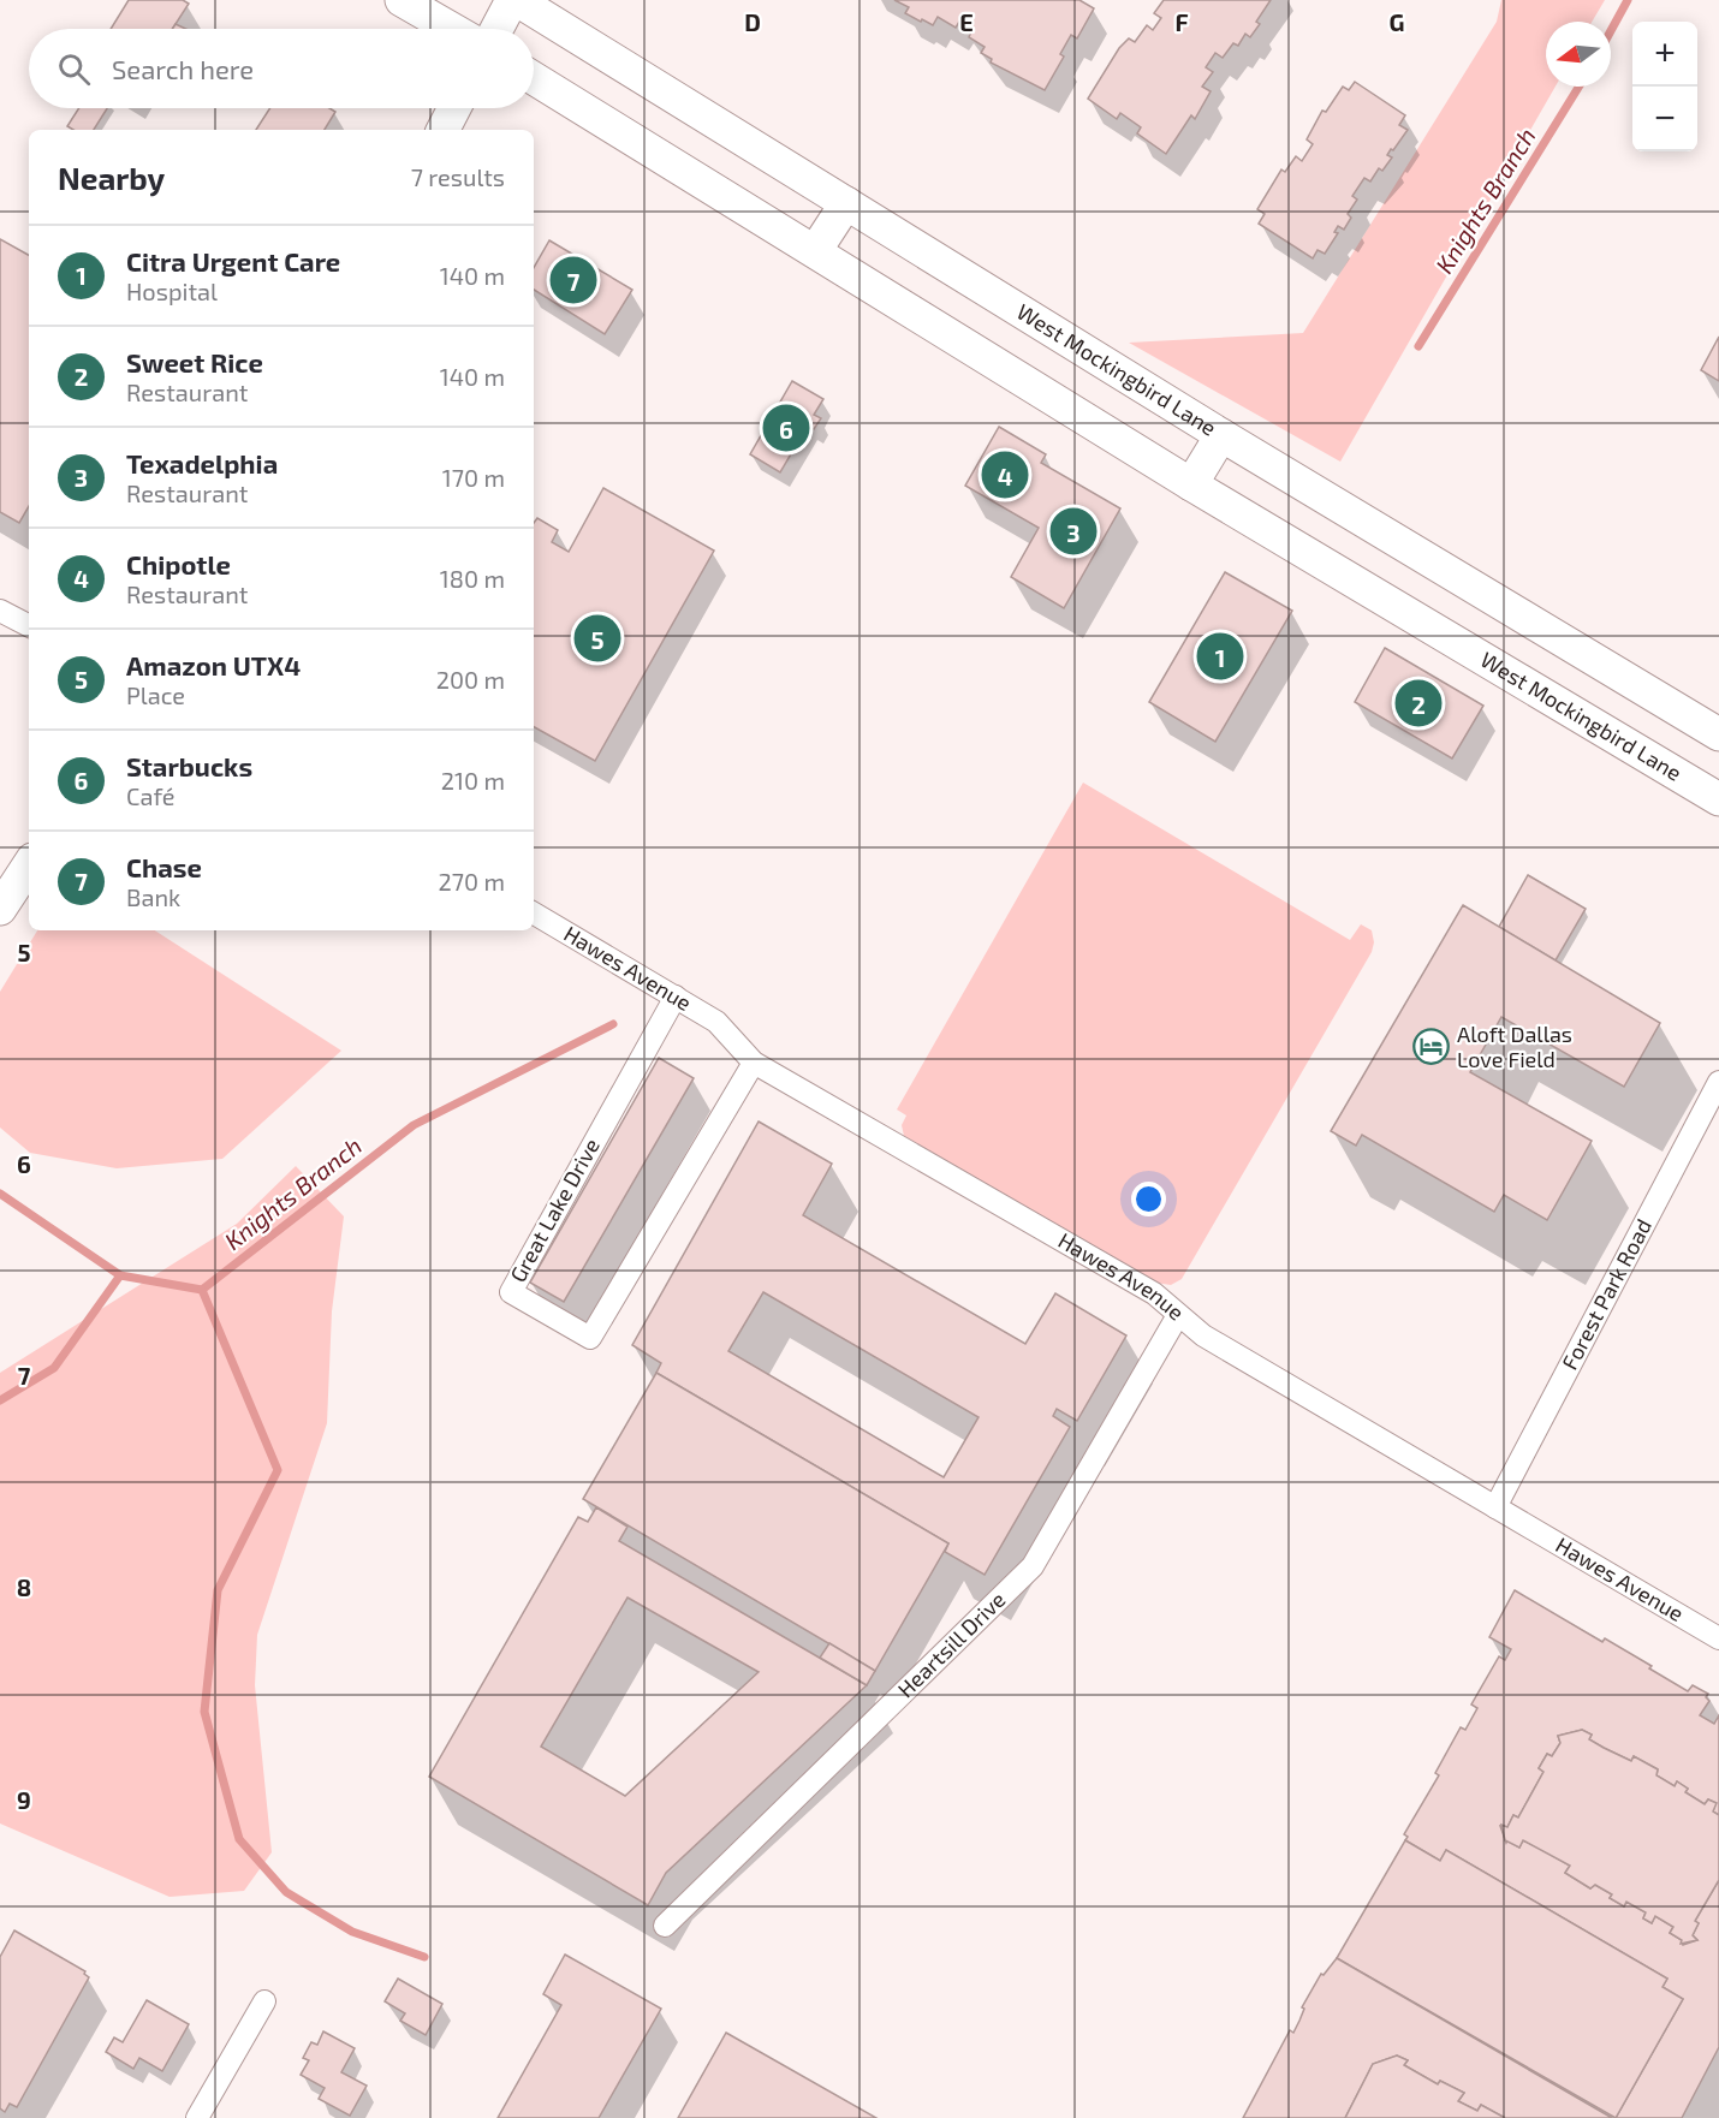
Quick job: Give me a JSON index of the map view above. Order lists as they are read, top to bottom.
{
  "streets": {
    "main road": ["West Mockingbird Lane"],
    "street": [
      "Hawes Avenue",
      "Great Lake Drive",
      "Forest Park Road",
      "Heartsill Drive"
    ]
  },
  "crossings": [
    ["Hawes Avenue", "Great Lake Drive"],
    ["Hawes Avenue", "Forest Park Road"],
    ["Hawes Avenue", "Heartsill Drive"]
  ],
  "water": ["Knights Branch"],
  "places": {
    "hotel": ["Aloft Dallas Love Field"]
  },
  "north": "left",
  "page": {
    "map_buttons": ["+", "−"],
    "search": "Search here",
    "heading": ["Nearby", "7 results"],
    "list": [
      {
        "mark": "1",
        "name": "Citra Urgent Care",
        "note": "Hospital",
        "value": "140 m"
      },
      {
        "mark": "2",
        "name": "Sweet Rice",
        "note": "Restaurant",
        "value": "140 m"
      },
      {
        "mark": "3",
        "name": "Texadelphia",
        "note": "Restaurant",
        "value": "170 m"
      },
      {
        "mark": "4",
        "name": "Chipotle",
        "note": "Restaurant",
        "value": "180 m"
      },
      {
        "mark": "5",
        "name": "Amazon UTX4",
        "note": "Place",
        "value": "200 m"
      },
      {
        "mark": "6",
        "name": "Starbucks",
        "note": "Café",
        "value": "210 m"
      },
      {
        "mark": "7",
        "name": "Chase",
        "note": "Bank",
        "value": "270 m"
      }
    ],
    "pins": [
      "7",
      "6",
      "4",
      "3",
      "5",
      "1",
      "2"
    ]
  },
  "grid": {
    "columns": [
      "D",
      "E",
      "F",
      "G"
    ],
    "rows": [
      "5",
      "6",
      "7",
      "8",
      "9"
    ]
  }
}
